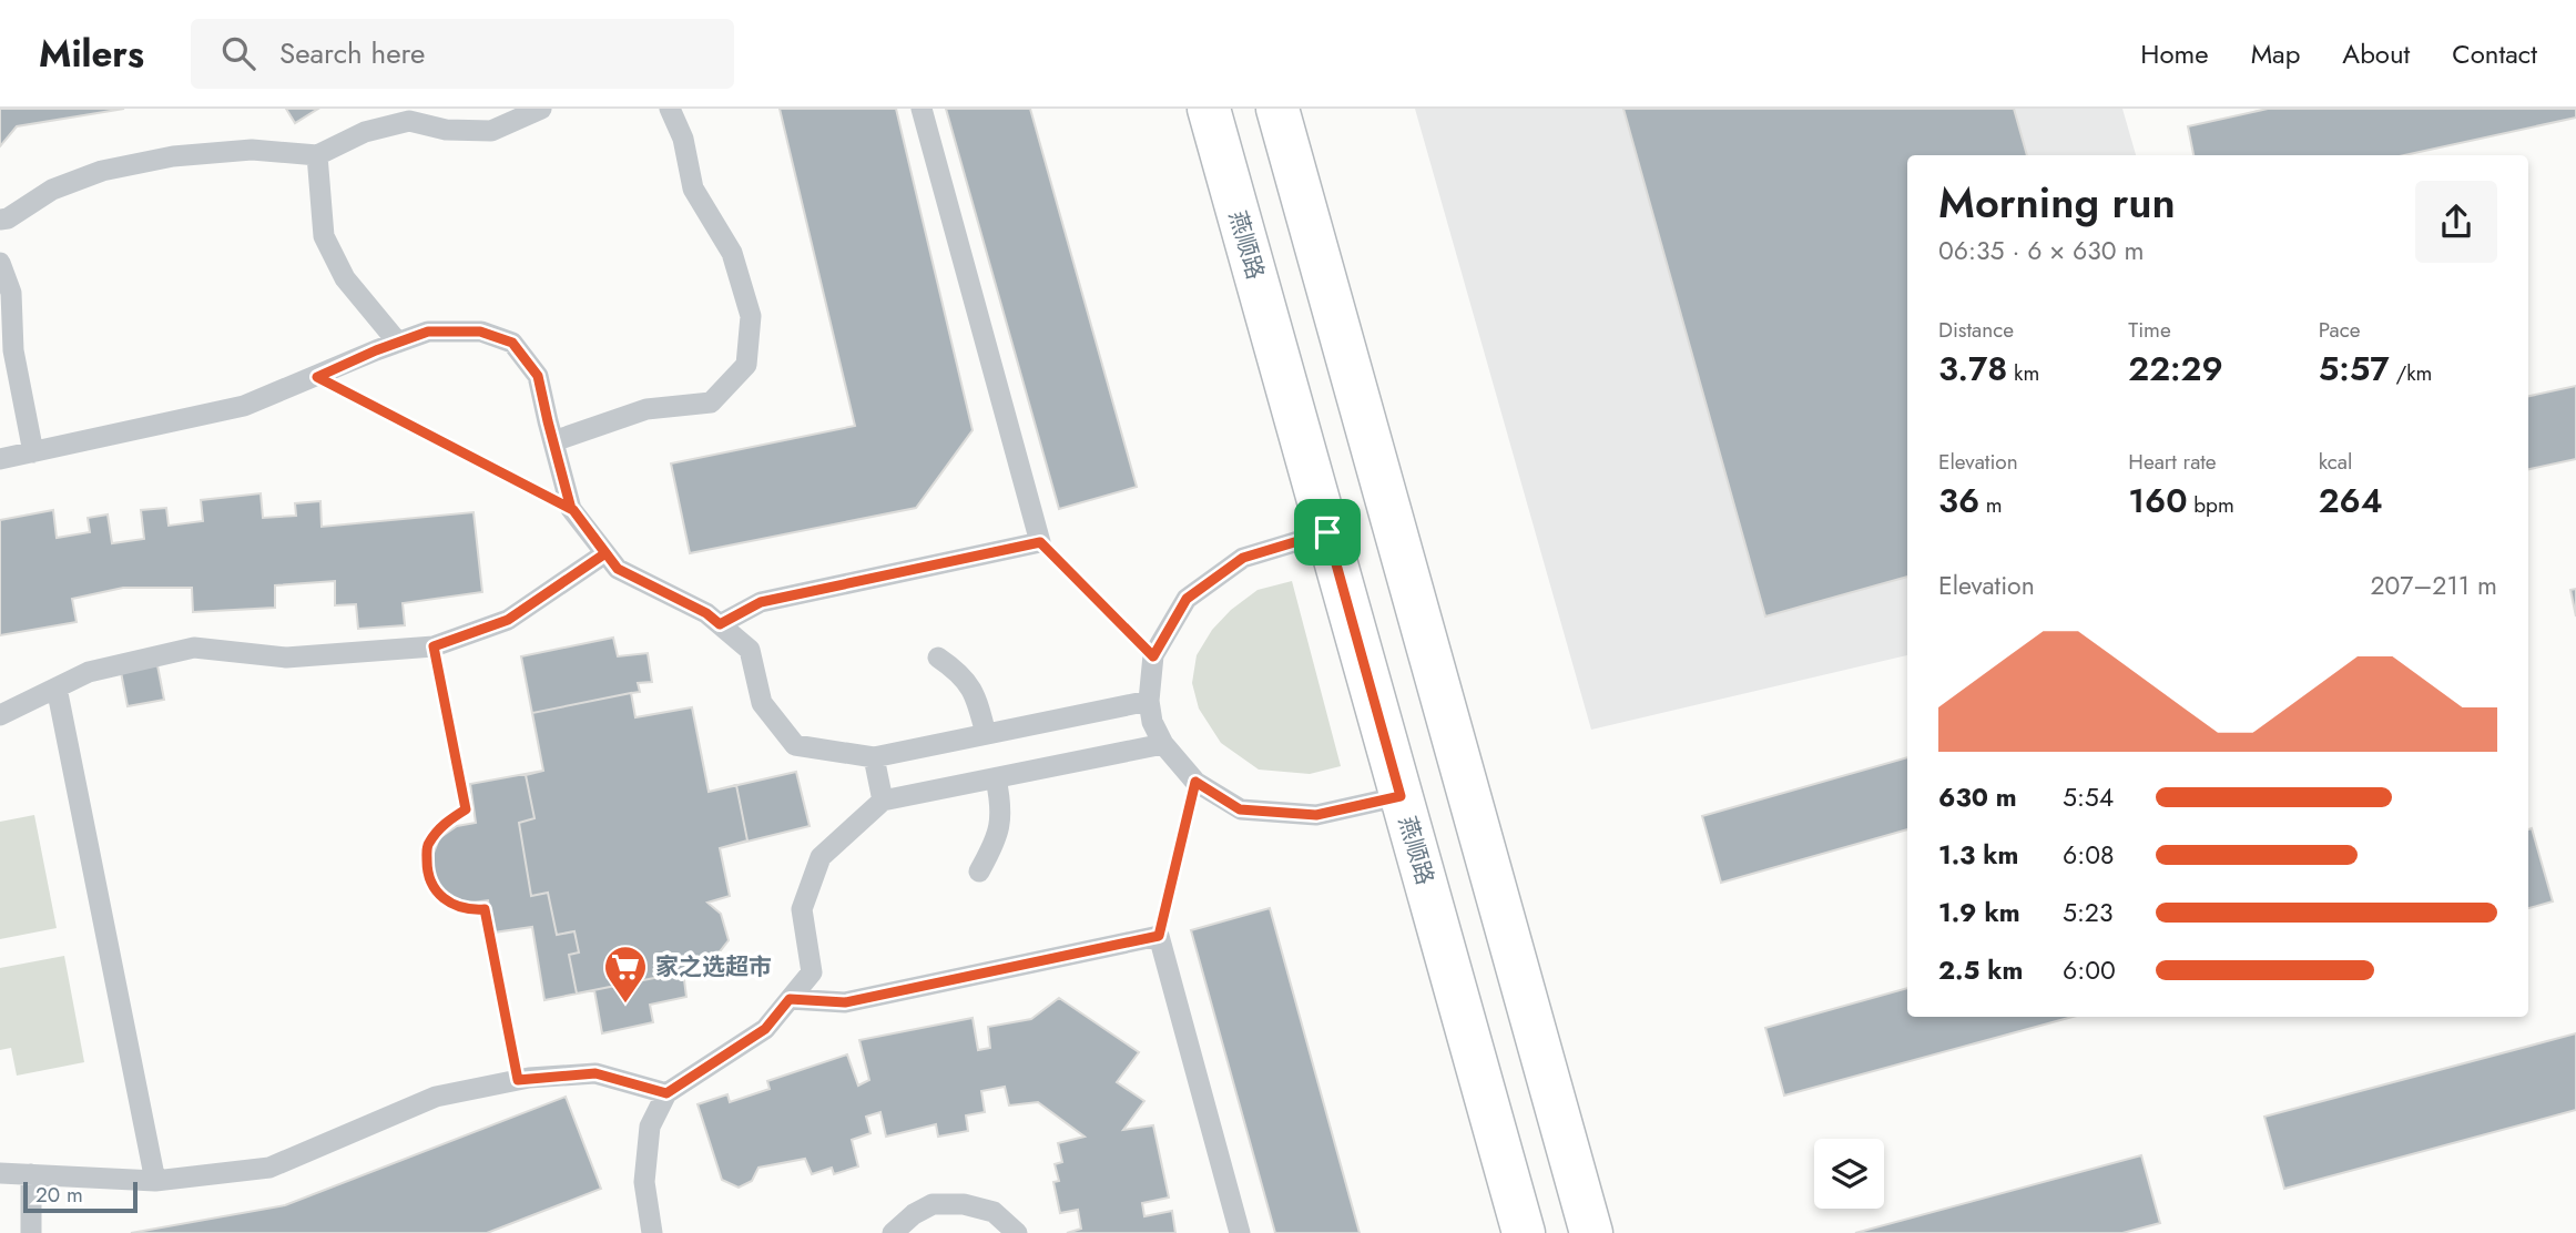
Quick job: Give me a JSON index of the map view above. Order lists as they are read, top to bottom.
{
  "streets": {
    "main road": ["燕顺路"]
  },
  "places": {
    "supermarket": ["家之选超市"]
  },
  "scale_bar": "20 m",
  "page": {
    "header": "Milers",
    "search": "Search here",
    "nav": [
      "Home",
      "Map",
      "About",
      "Contact"
    ],
    "heading": ["Morning run", "06:35 · 6 × 630 m"],
    "stats": [
      ["Distance", "3.78 km"],
      ["Time", "22:29"],
      ["Pace", "5:57 /km"],
      ["Elevation", "36 m"],
      ["Heart rate", "160 bpm"],
      ["kcal", "264"]
    ],
    "chart": ["Elevation", "207–211 m"],
    "list": [
      {
        "name": "630 m",
        "note": "5:54"
      },
      {
        "name": "1.3 km",
        "note": "6:08"
      },
      {
        "name": "1.9 km",
        "note": "5:23"
      },
      {
        "name": "2.5 km",
        "note": "6:00"
      }
    ],
    "scale": "20 m"
  }
}
